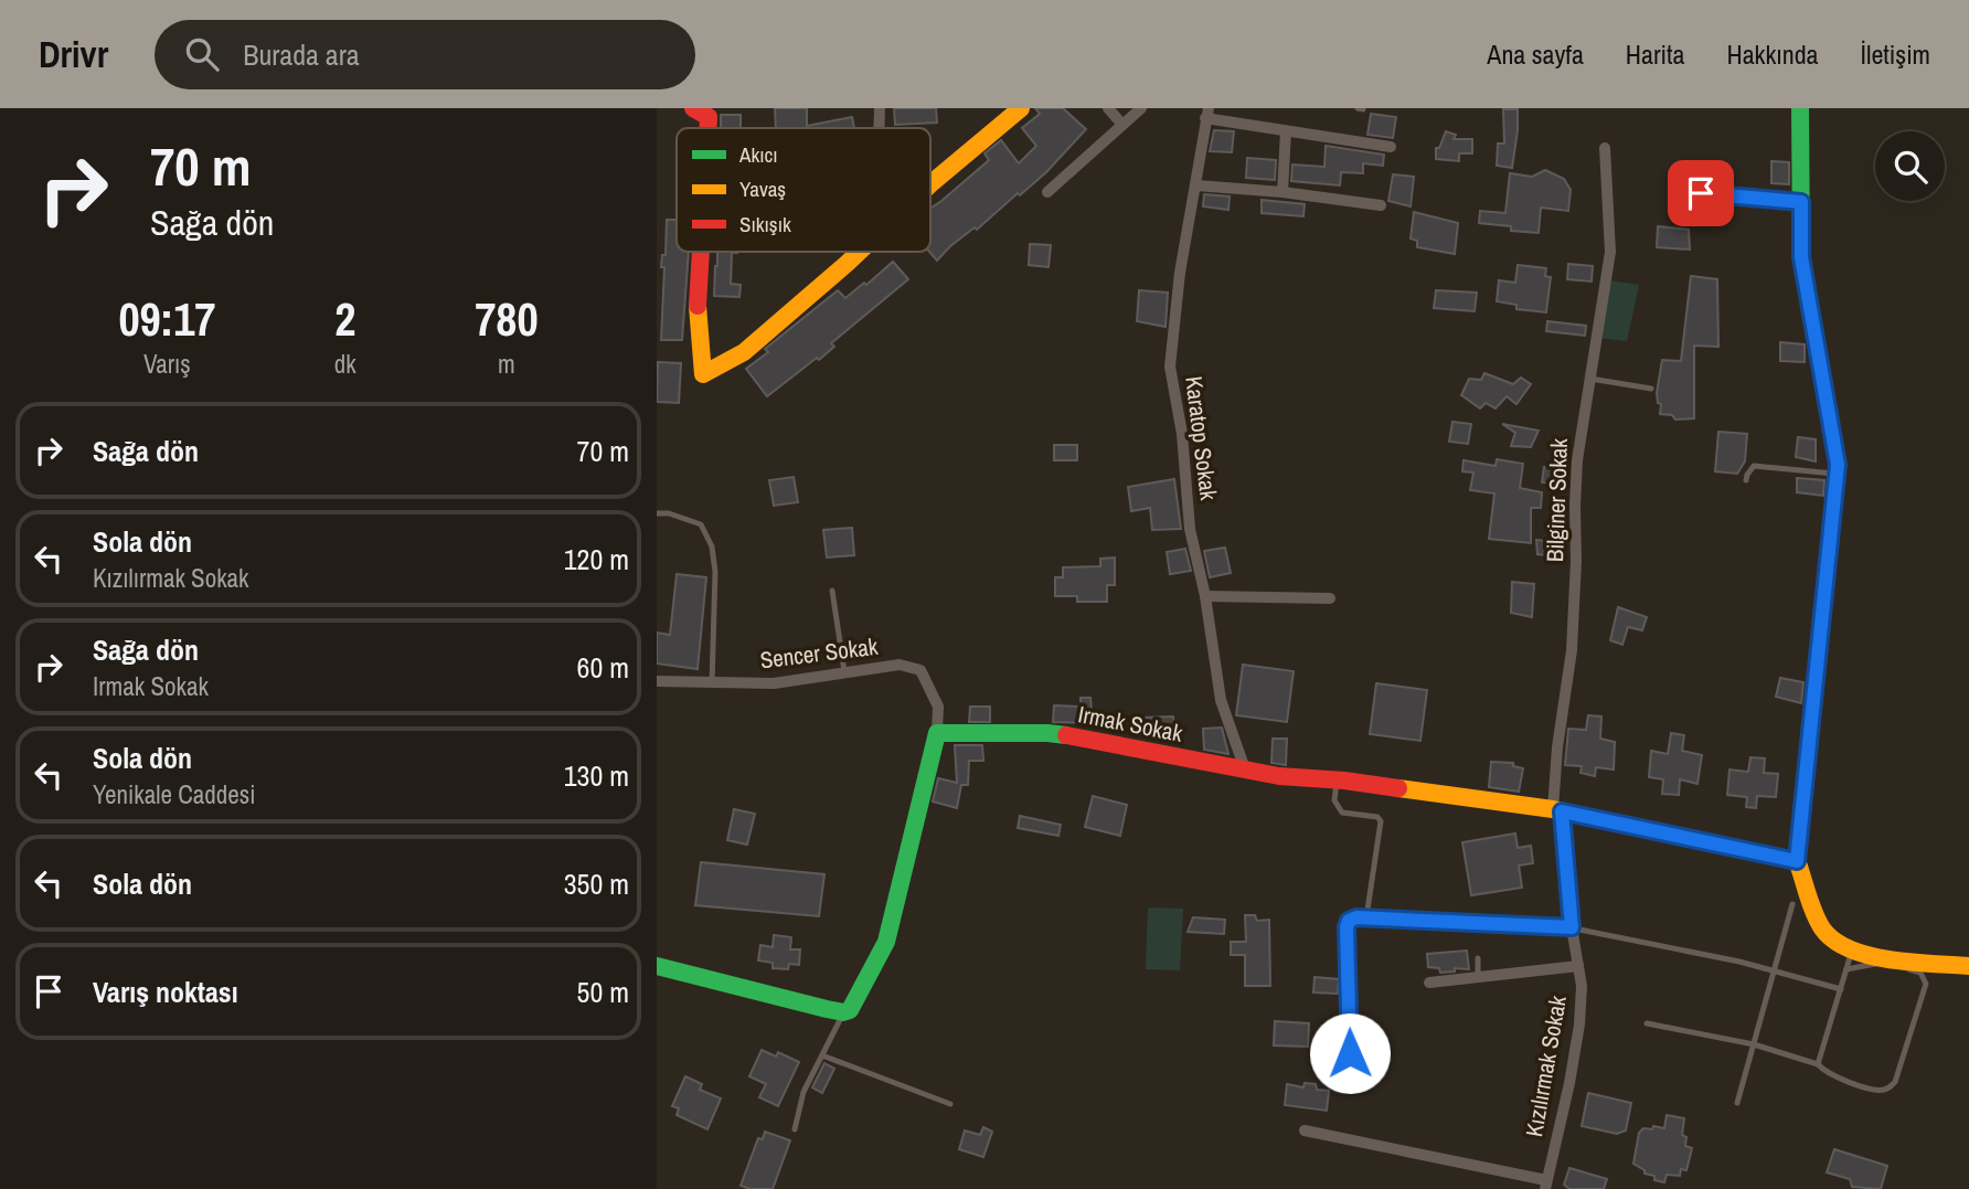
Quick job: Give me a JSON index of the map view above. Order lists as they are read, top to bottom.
{
  "streets": {
    "street": [
      "Karatop Sokak",
      "Bilginer Sokak",
      "Sencer Sokak",
      "Irmak Sokak",
      "Kızılırmak Sokak"
    ]
  },
  "crossings": [
    ["Karatop Sokak", "Irmak Sokak"],
    ["Bilginer Sokak", "Irmak Sokak"],
    ["Bilginer Sokak", "Kızılırmak Sokak"],
    ["Sencer Sokak", "Irmak Sokak"],
    ["Irmak Sokak", "Kızılırmak Sokak"]
  ],
  "legend": ["Akıcı", "Yavaş", "Sıkışık"],
  "page": {
    "header": "Drivr",
    "search": "Burada ara",
    "nav": [
      "Ana sayfa",
      "Harita",
      "Hakkında",
      "İletişim"
    ],
    "turn": ["70 m", "Sağa dön"],
    "eta": [
      "09:17",
      "Varış",
      "2",
      "dk",
      "780",
      "m"
    ],
    "list": [
      {
        "name": "Sağa dön",
        "value": "70 m"
      },
      {
        "name": "Sola dön",
        "note": "Kızılırmak Sokak",
        "value": "120 m"
      },
      {
        "name": "Sağa dön",
        "note": "Irmak Sokak",
        "value": "60 m"
      },
      {
        "name": "Sola dön",
        "note": "Yenikale Caddesi",
        "value": "130 m"
      },
      {
        "name": "Sola dön",
        "value": "350 m"
      },
      {
        "name": "Varış noktası",
        "value": "50 m"
      }
    ]
  }
}
